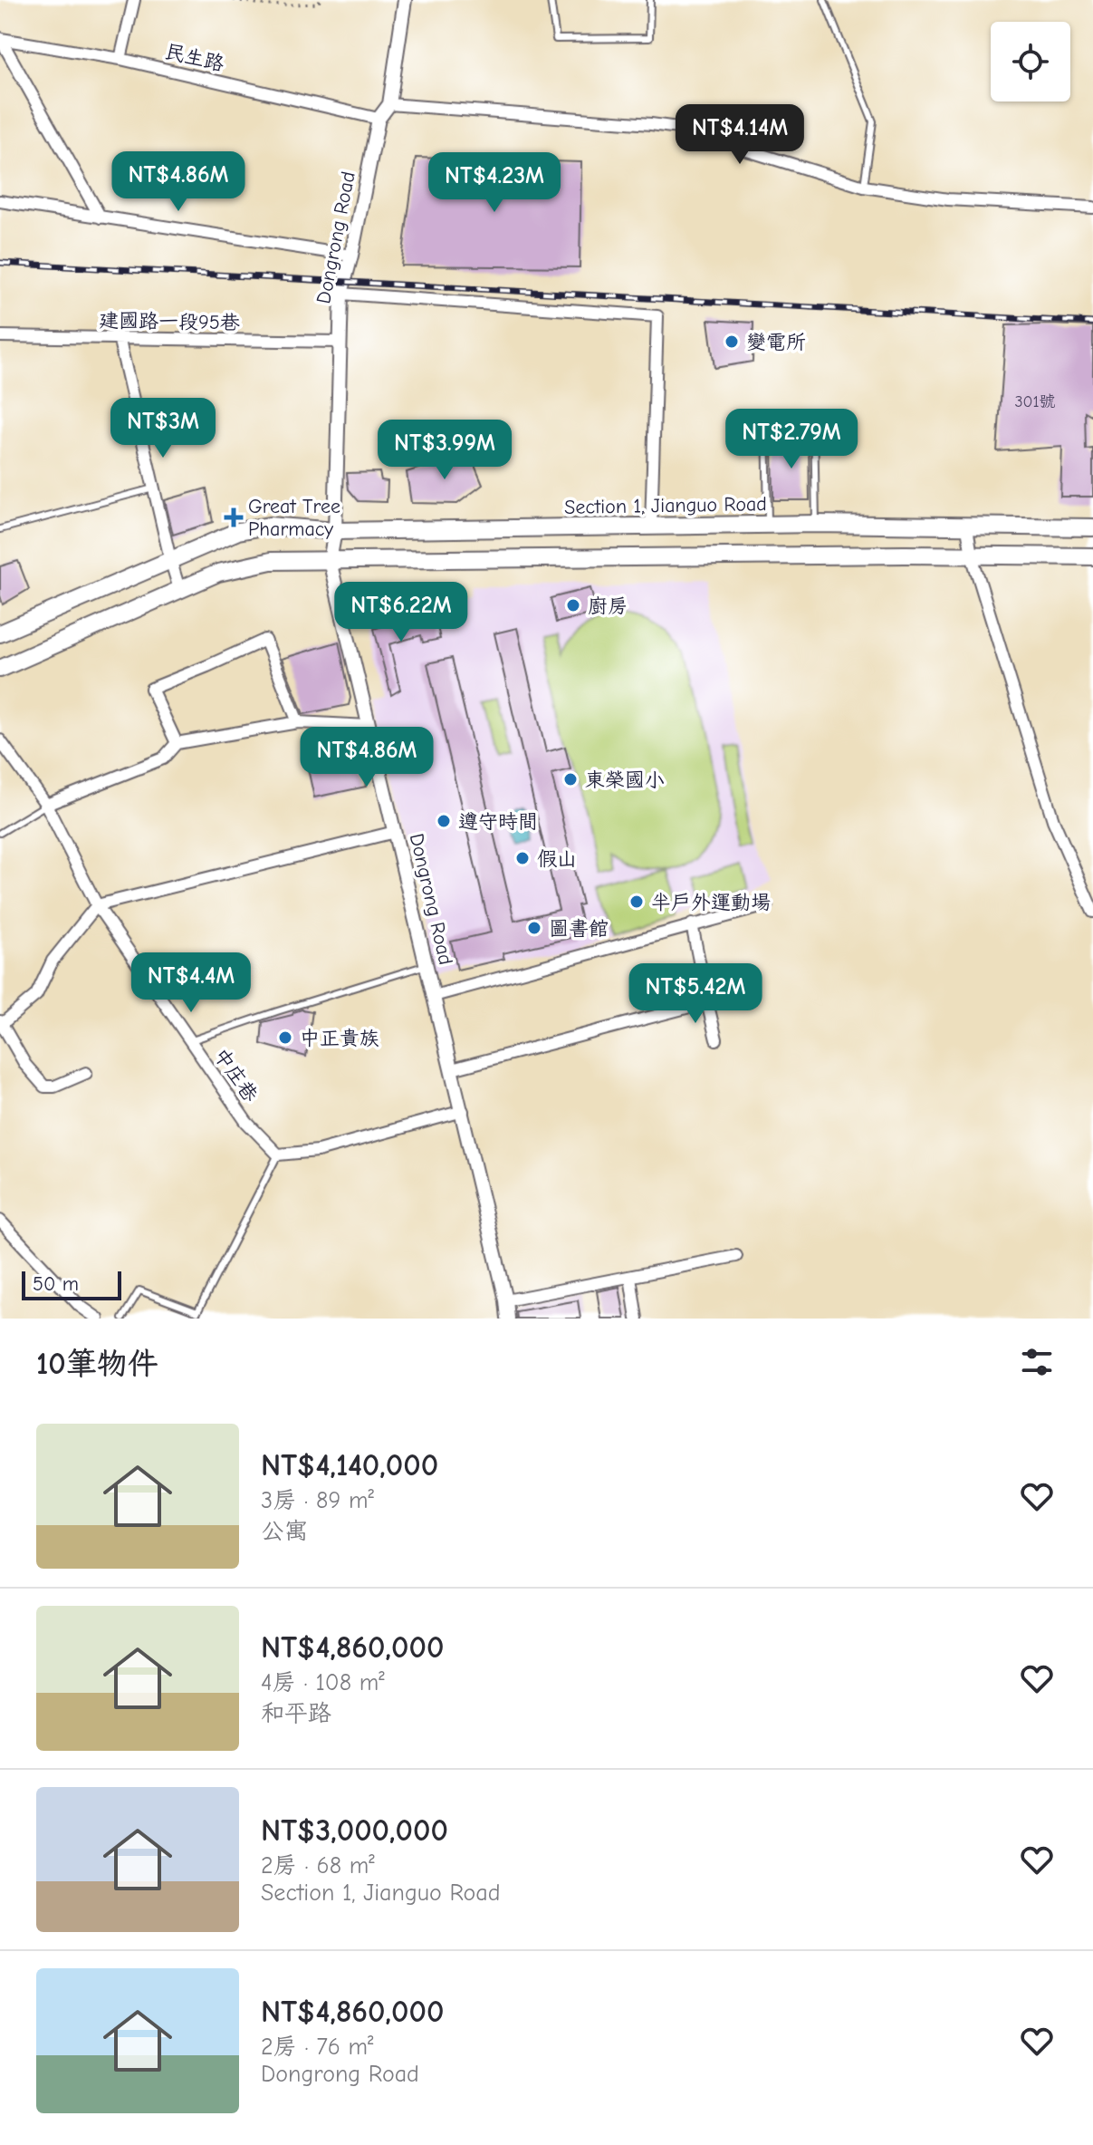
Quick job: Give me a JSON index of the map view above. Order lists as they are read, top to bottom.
{
  "streets": {
    "main road": ["Section 1, Jianguo Road"],
    "street": [
      "民生路",
      "Dongrong Road",
      "建國路一段95巷",
      "中庄巷"
    ]
  },
  "crossings": [
    ["民生路", "Dongrong Road"],
    ["Dongrong Road", "建國路一段95巷"],
    ["Dongrong Road", "Section 1, Jianguo Road"]
  ],
  "places": {
    "other": [
      "變電所",
      "廚房",
      "東榮國小",
      "遵守時間",
      "假山",
      "半戶外運動場",
      "圖書館",
      "中正貴族"
    ],
    "health": ["Great Tree Pharmacy"]
  },
  "house_numbers": ["301號"],
  "scale_bar": "50 m",
  "page": {
    "price": [
      "NT$4.14M",
      "NT$4.86M",
      "NT$4.23M",
      "NT$3M",
      "NT$2.79M",
      "NT$3.99M",
      "NT$6.22M",
      "NT$4.86M",
      "NT$4.4M",
      "NT$5.42M"
    ],
    "scale": "50 m",
    "heading": "10筆物件",
    "list": [
      {
        "name": "NT$4,140,000",
        "note": "3房 · 89 m² · 公寓"
      },
      {
        "name": "NT$4,860,000",
        "note": "4房 · 108 m² · 和平路"
      },
      {
        "name": "NT$3,000,000",
        "note": "2房 · 68 m² · Section 1, Jianguo Road"
      },
      {
        "name": "NT$4,860,000",
        "note": "2房 · 76 m² · Dongrong Road"
      }
    ]
  }
}
